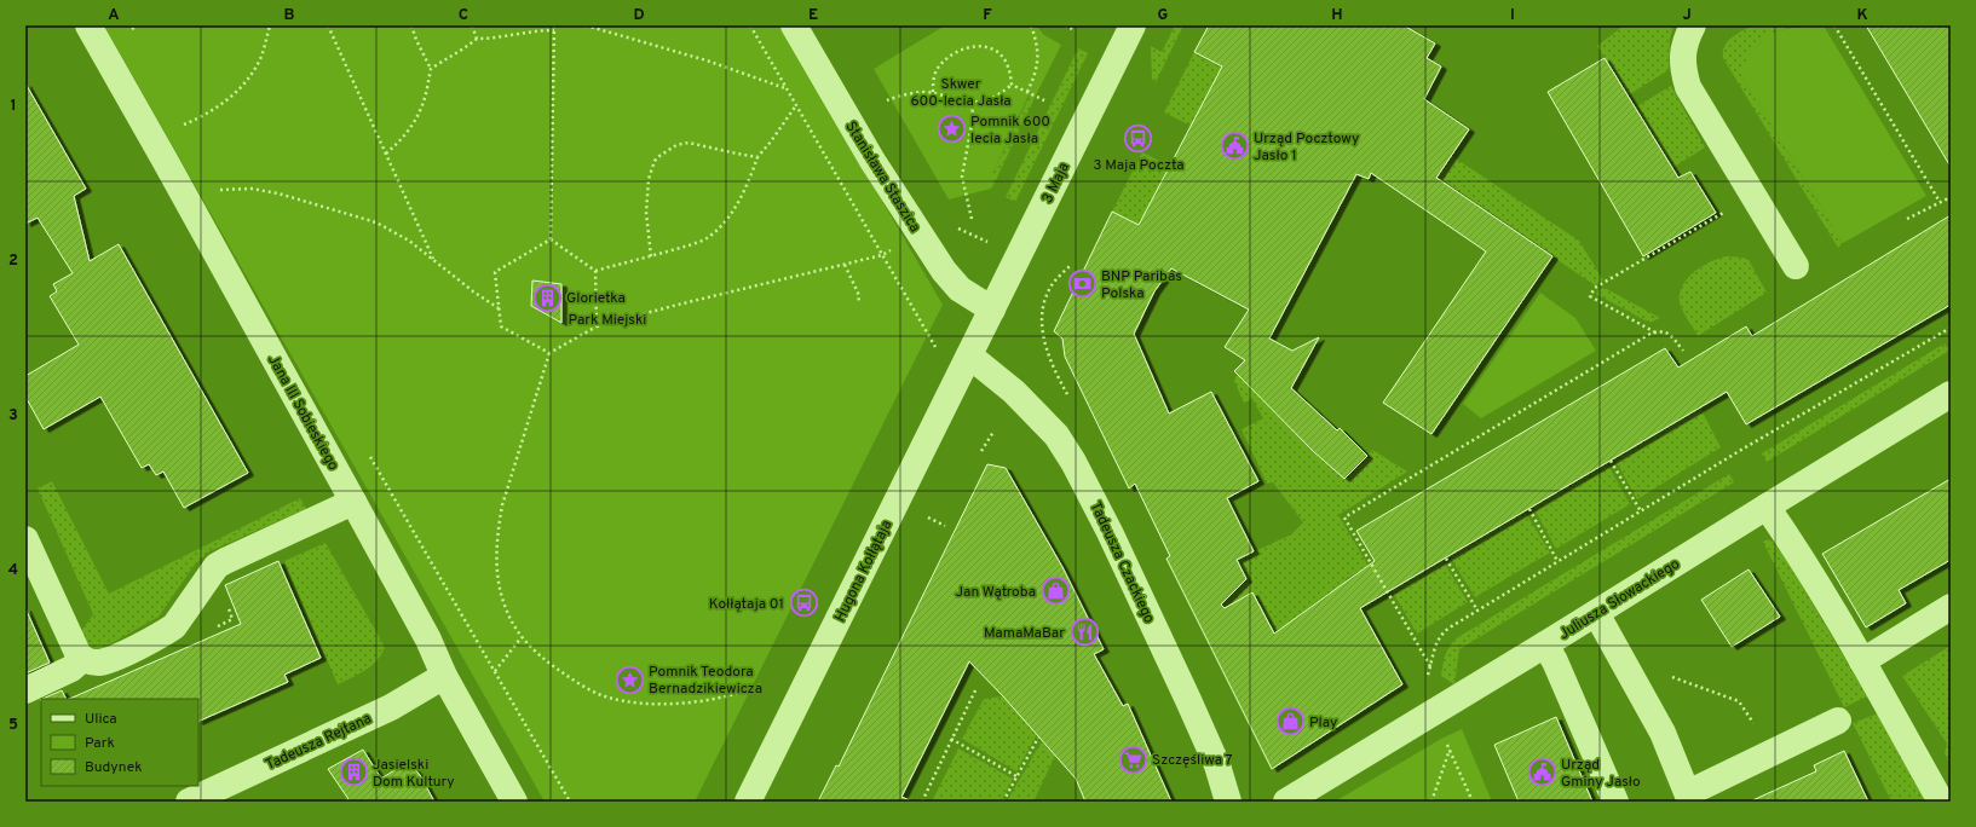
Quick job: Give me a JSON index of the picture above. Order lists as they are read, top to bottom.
{
  "streets": {
    "street": [
      "Stanisława Staszica",
      "3 Maja",
      "Jana III Sobieskiego",
      "Tadeusza Czackiego",
      "Hugona Kołłątaja",
      "Juliusza Słowackiego",
      "Tadeusza Rejtana"
    ]
  },
  "crossings": [
    ["Stanisława Staszica", "3 Maja"],
    ["3 Maja", "Tadeusza Czackiego"],
    ["3 Maja", "Hugona Kołłątaja"],
    ["Jana III Sobieskiego", "Tadeusza Rejtana"],
    ["Tadeusza Czackiego", "Hugona Kołłątaja"]
  ],
  "parks": ["Skwer 600-lecia Jasła", "Park Miejski"],
  "places": {
    "place": ["Pomnik 600 lecia Jasła", "Pomnik Teodora Bernadzikiewicza"],
    "bus stop": ["3 Maja Poczta", "Kołłątaja 01"],
    "public building": ["Urząd Pocztowy Jasło 1", "Urząd Gminy Jasło"],
    "bank": ["BNP Paribas Polska"],
    "building": ["Glorietka", "Jasielski Dom Kultury"],
    "shop": ["Jan Wątroba", "Play"],
    "restaurant": ["MamaMaBar"],
    "supermarket": ["Szczęśliwa 7"]
  },
  "legend": ["Ulica", "Park", "Budynek"],
  "grid": {
    "columns": [
      "A",
      "B",
      "C",
      "D",
      "E",
      "F",
      "G",
      "H",
      "I",
      "J",
      "K"
    ],
    "rows": [
      "1",
      "2",
      "3",
      "4",
      "5"
    ]
  }
}
